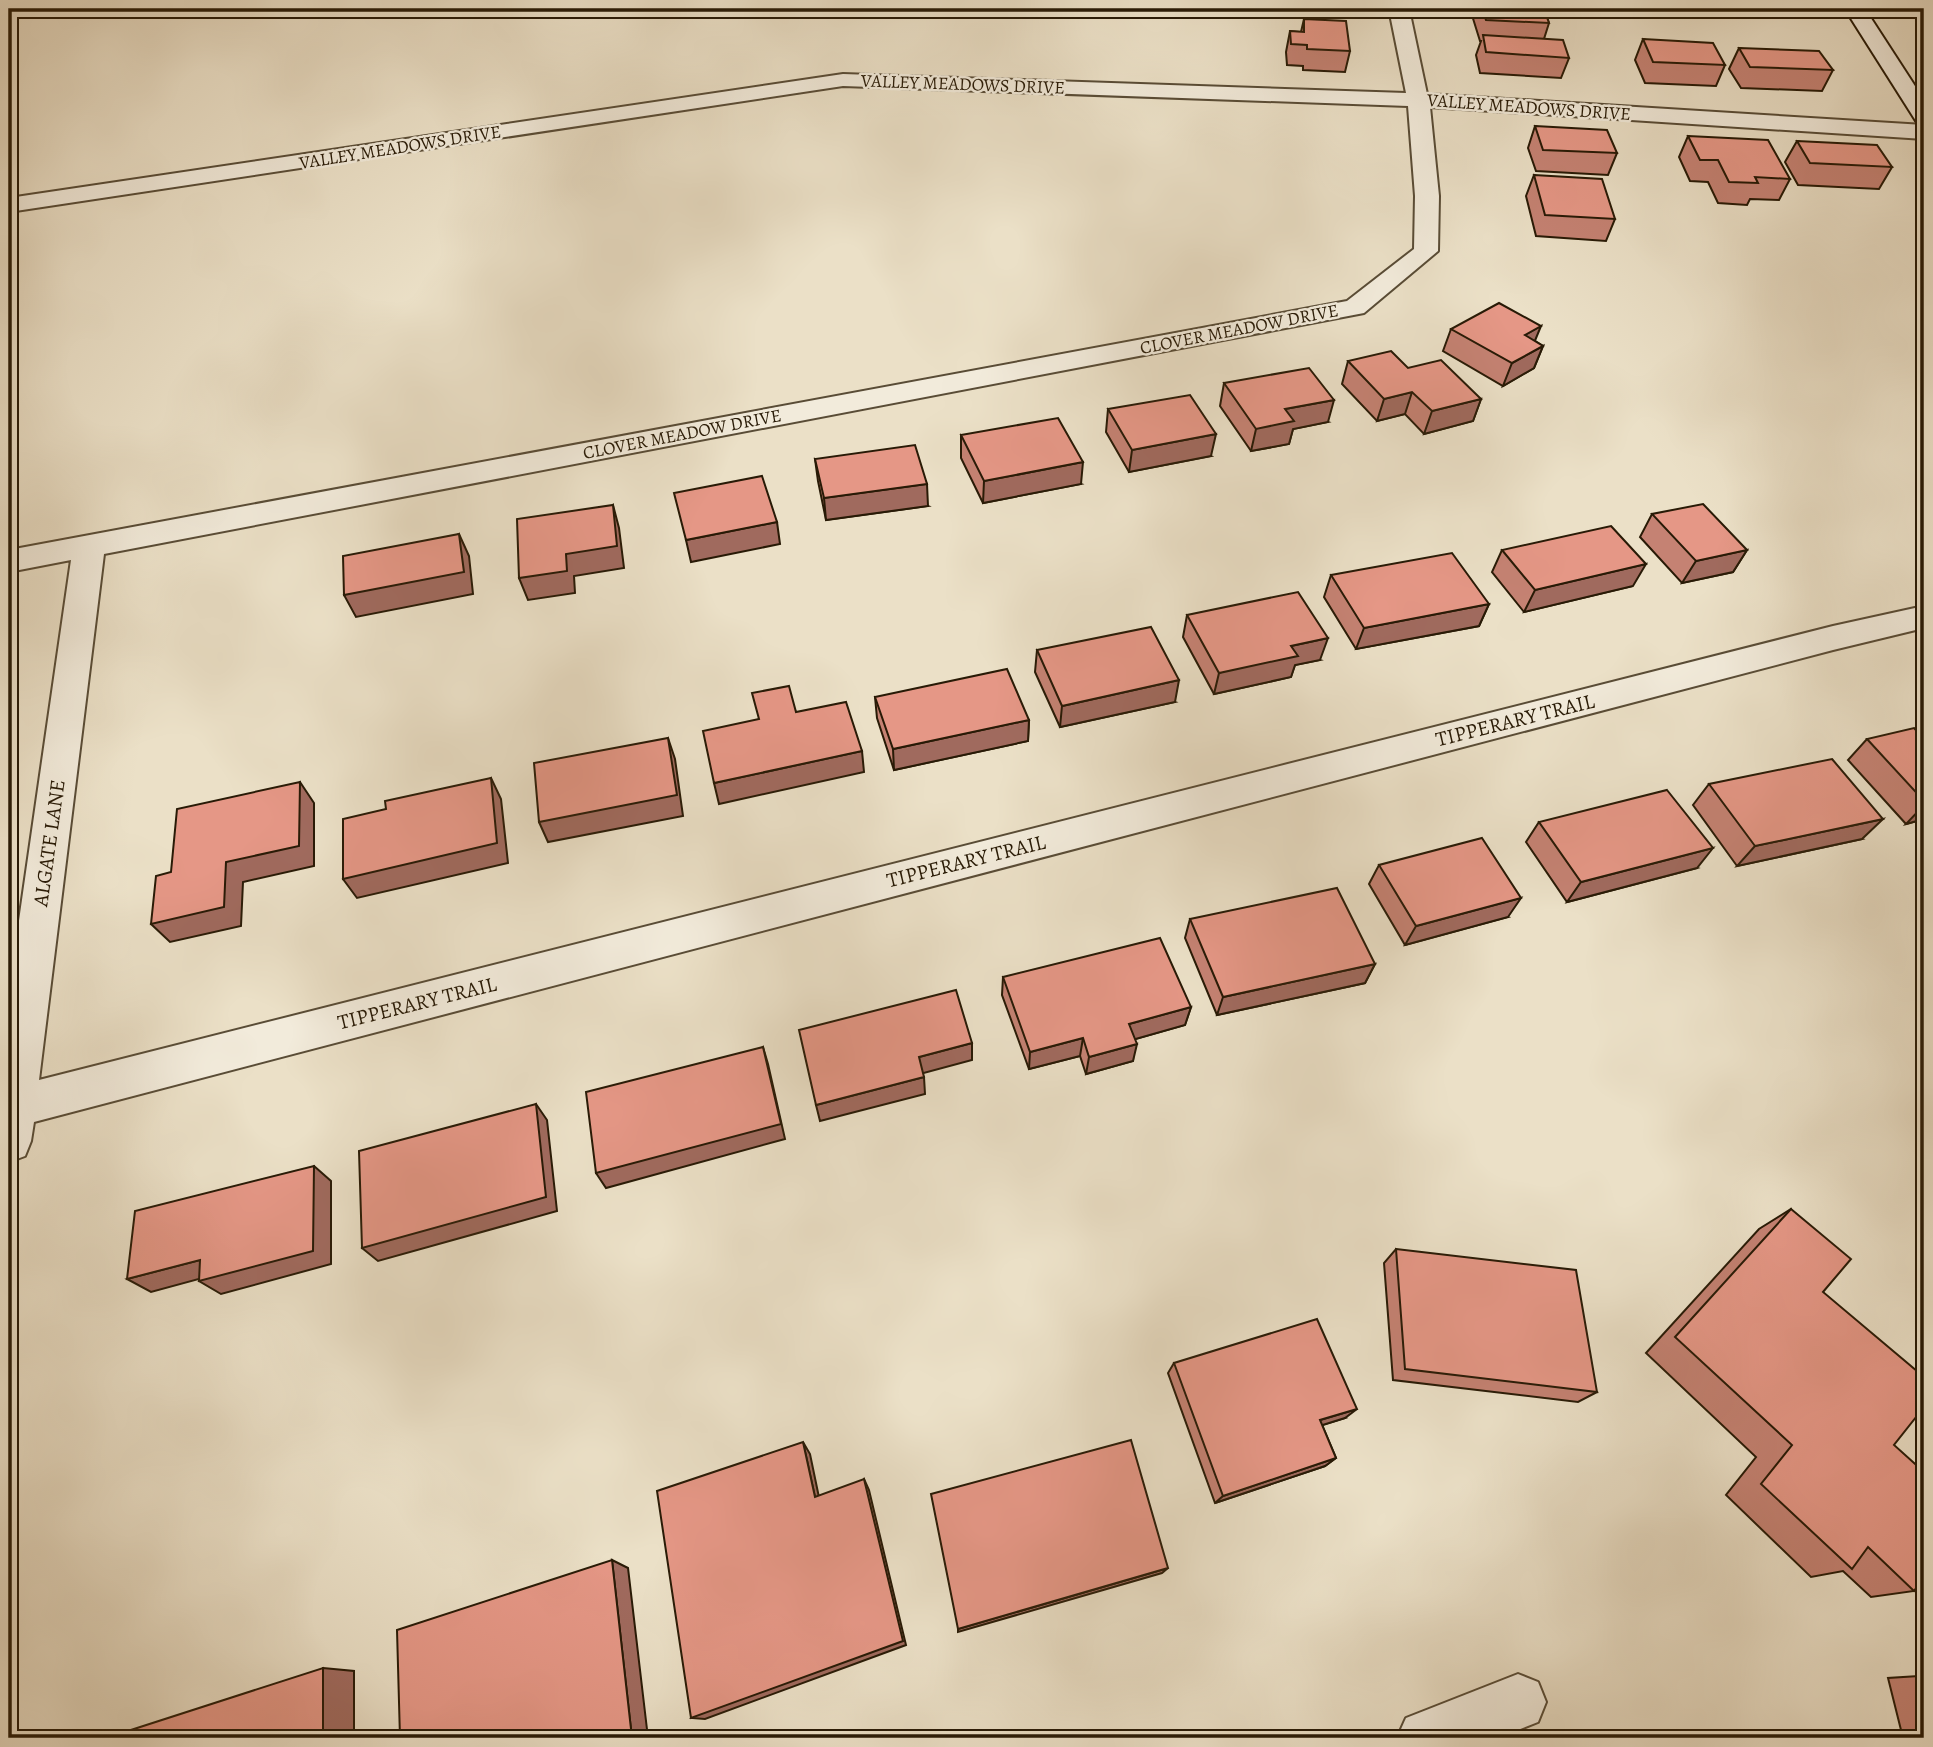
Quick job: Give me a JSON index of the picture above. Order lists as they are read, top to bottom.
{
  "streets": {
    "street": [
      "VALLEY MEADOWS DRIVE",
      "CLOVER MEADOW DRIVE",
      "TIPPERARY TRAIL",
      "ALGATE LANE"
    ]
  },
  "crossings": [
    ["VALLEY MEADOWS DRIVE", "CLOVER MEADOW DRIVE"],
    ["CLOVER MEADOW DRIVE", "ALGATE LANE"],
    ["TIPPERARY TRAIL", "ALGATE LANE"]
  ]
}
